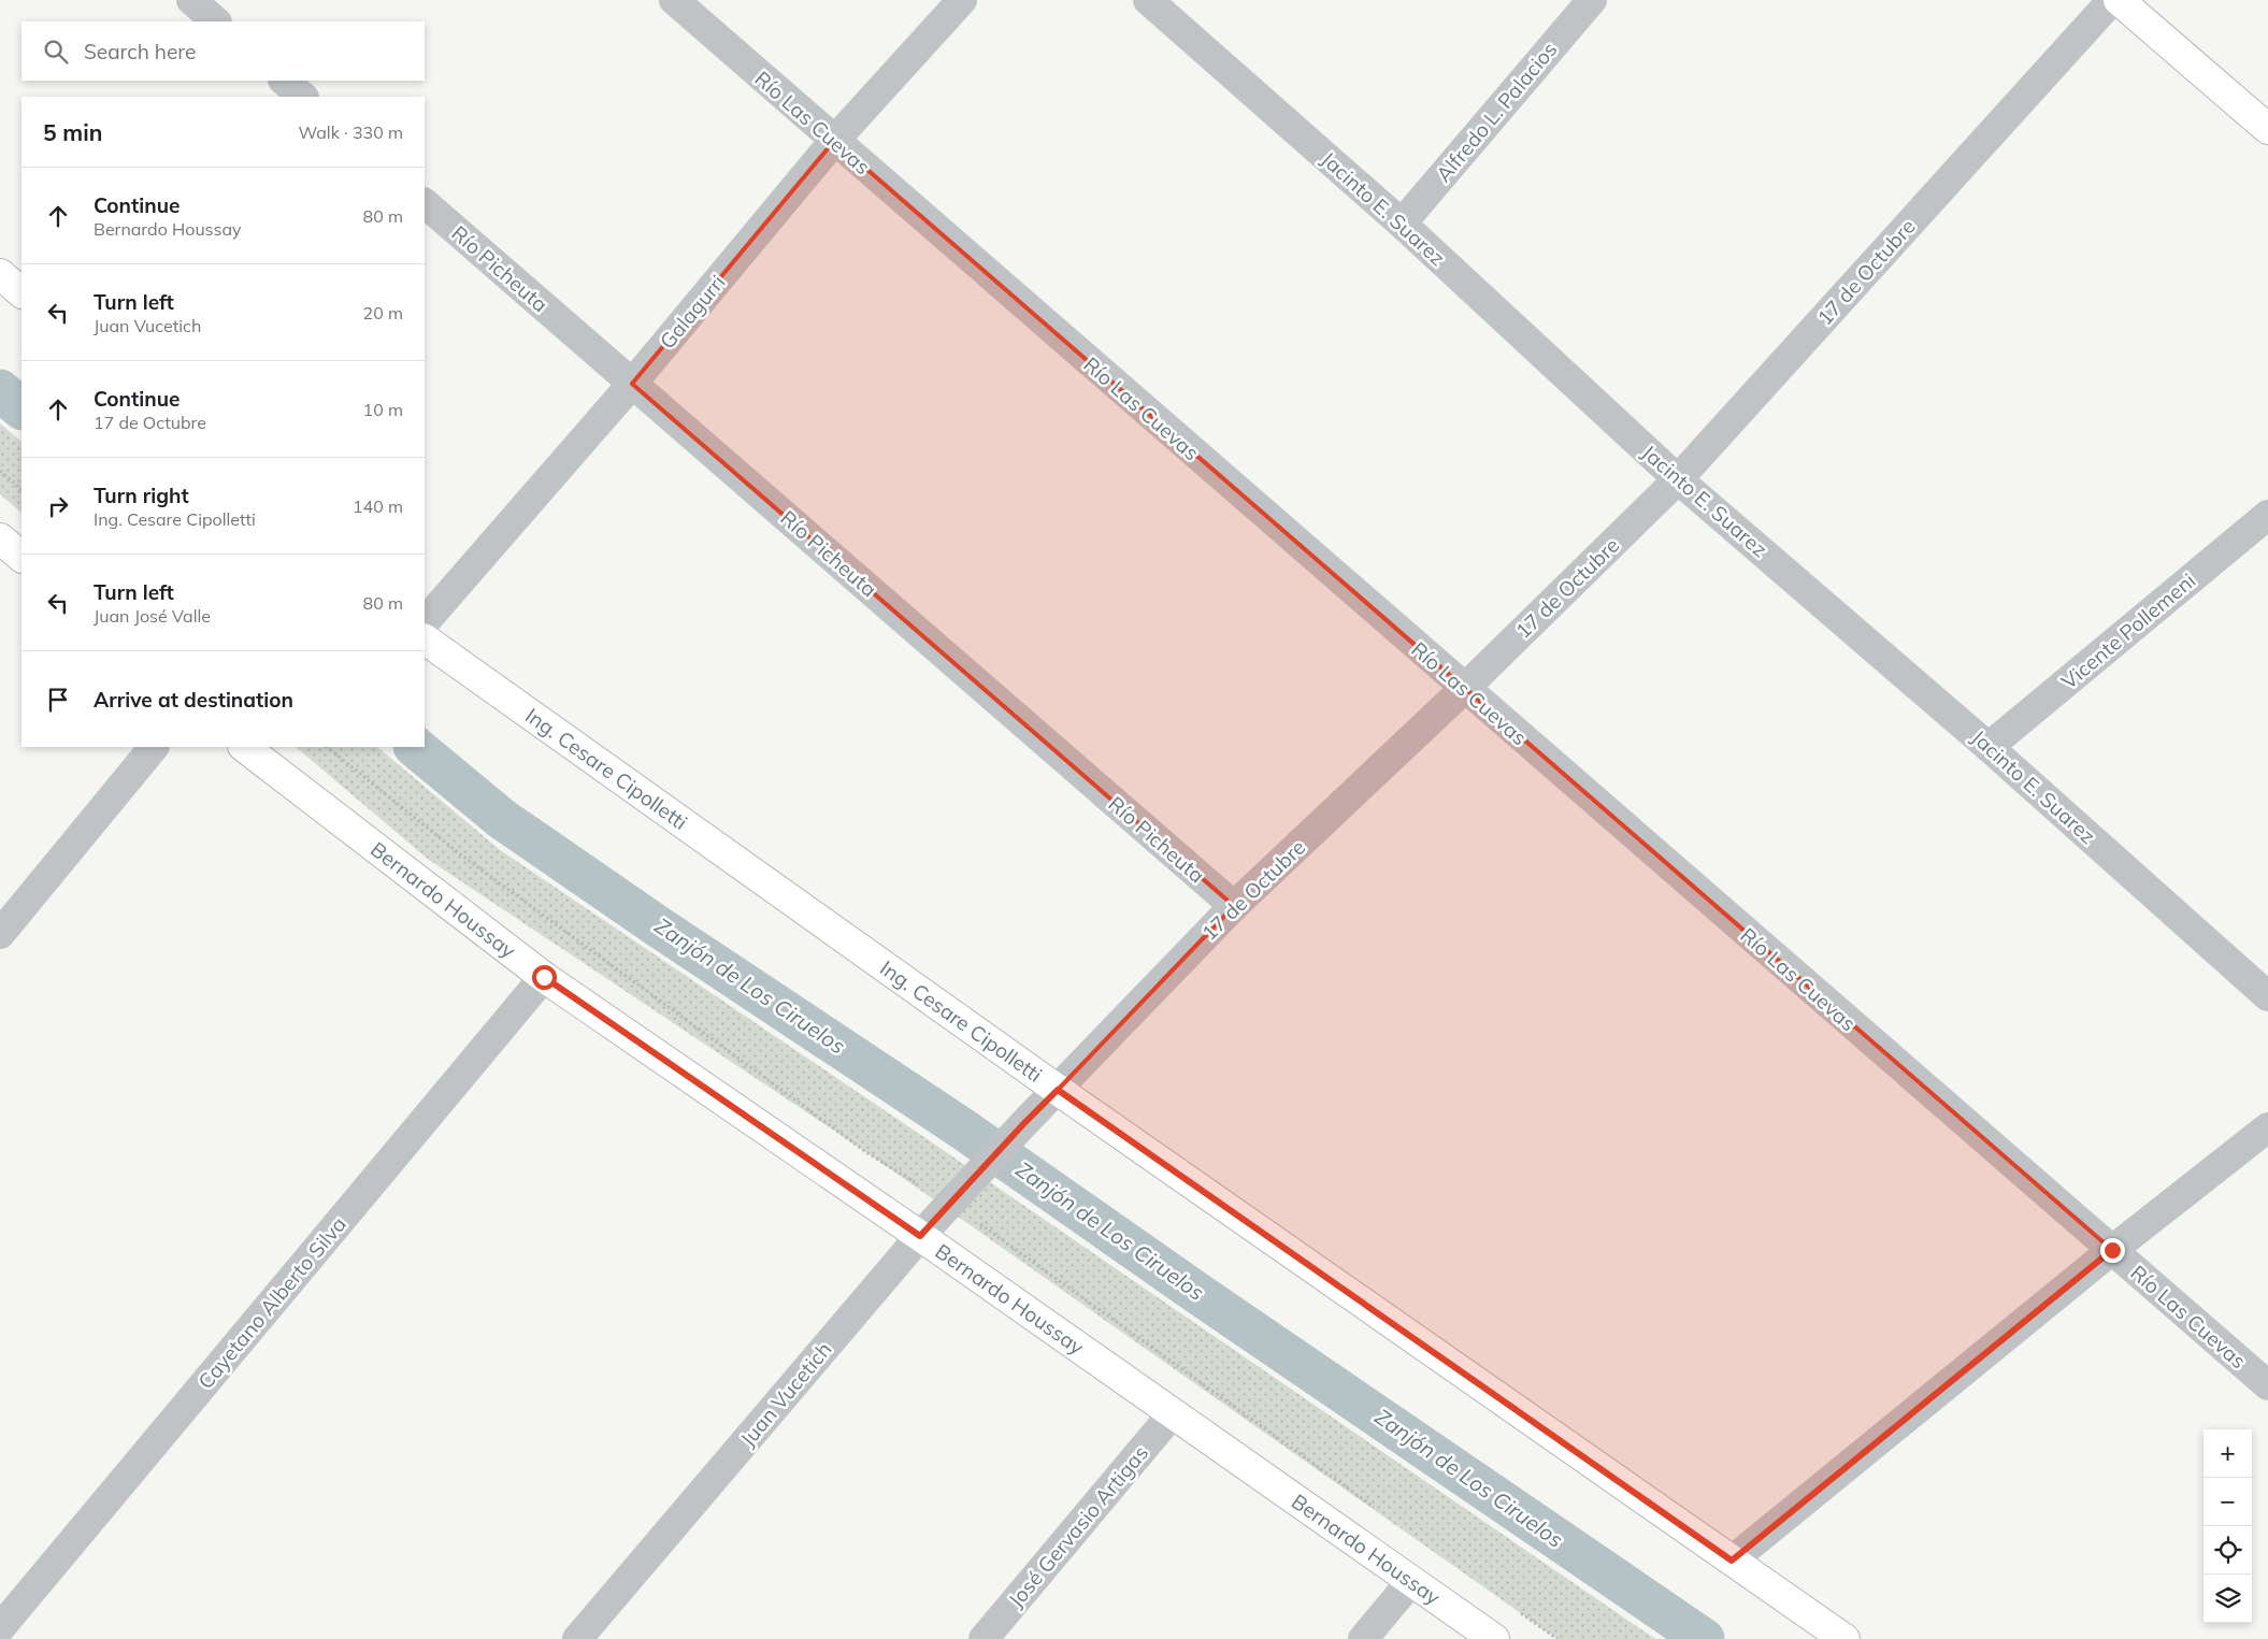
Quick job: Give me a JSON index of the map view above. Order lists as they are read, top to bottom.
{
  "streets": {
    "street": [
      "Alfredo L. Palacios",
      "Río Las Cuevas",
      "Jacinto E. Suarez",
      "Río Picheuta",
      "17 de Octubre",
      "Galagurri",
      "Vicente Pollemeni",
      "Ing. Cesare Cipolletti",
      "Bernardo Houssay",
      "Cayetano Alberto Silva",
      "Juan Vucetich",
      "José Gervasio Artigas"
    ]
  },
  "crossings": [
    ["Alfredo L. Palacios", "Jacinto E. Suarez"],
    ["Río Las Cuevas", "17 de Octubre"],
    ["Río Las Cuevas", "Galagurri"],
    ["Jacinto E. Suarez", "17 de Octubre"],
    ["Jacinto E. Suarez", "Vicente Pollemeni"],
    ["Río Picheuta", "17 de Octubre"],
    ["Río Picheuta", "Galagurri"],
    ["17 de Octubre", "Ing. Cesare Cipolletti"],
    ["17 de Octubre", "Juan Vucetich"],
    ["Bernardo Houssay", "Cayetano Alberto Silva"],
    ["Bernardo Houssay", "Juan Vucetich"],
    ["Bernardo Houssay", "José Gervasio Artigas"]
  ],
  "water": ["Zanjón de Los Ciruelos"],
  "page": {
    "search": "Search here",
    "heading": ["5 min", "Walk · 330 m"],
    "list": [
      ["Continue", "Bernardo Houssay", "80 m"],
      ["Turn left", "Juan Vucetich", "20 m"],
      ["Continue", "17 de Octubre", "10 m"],
      ["Turn right", "Ing. Cesare Cipolletti", "140 m"],
      ["Turn left", "Juan José Valle", "80 m"],
      "Arrive at destination"
    ],
    "map_buttons": ["+", "−"]
  }
}
